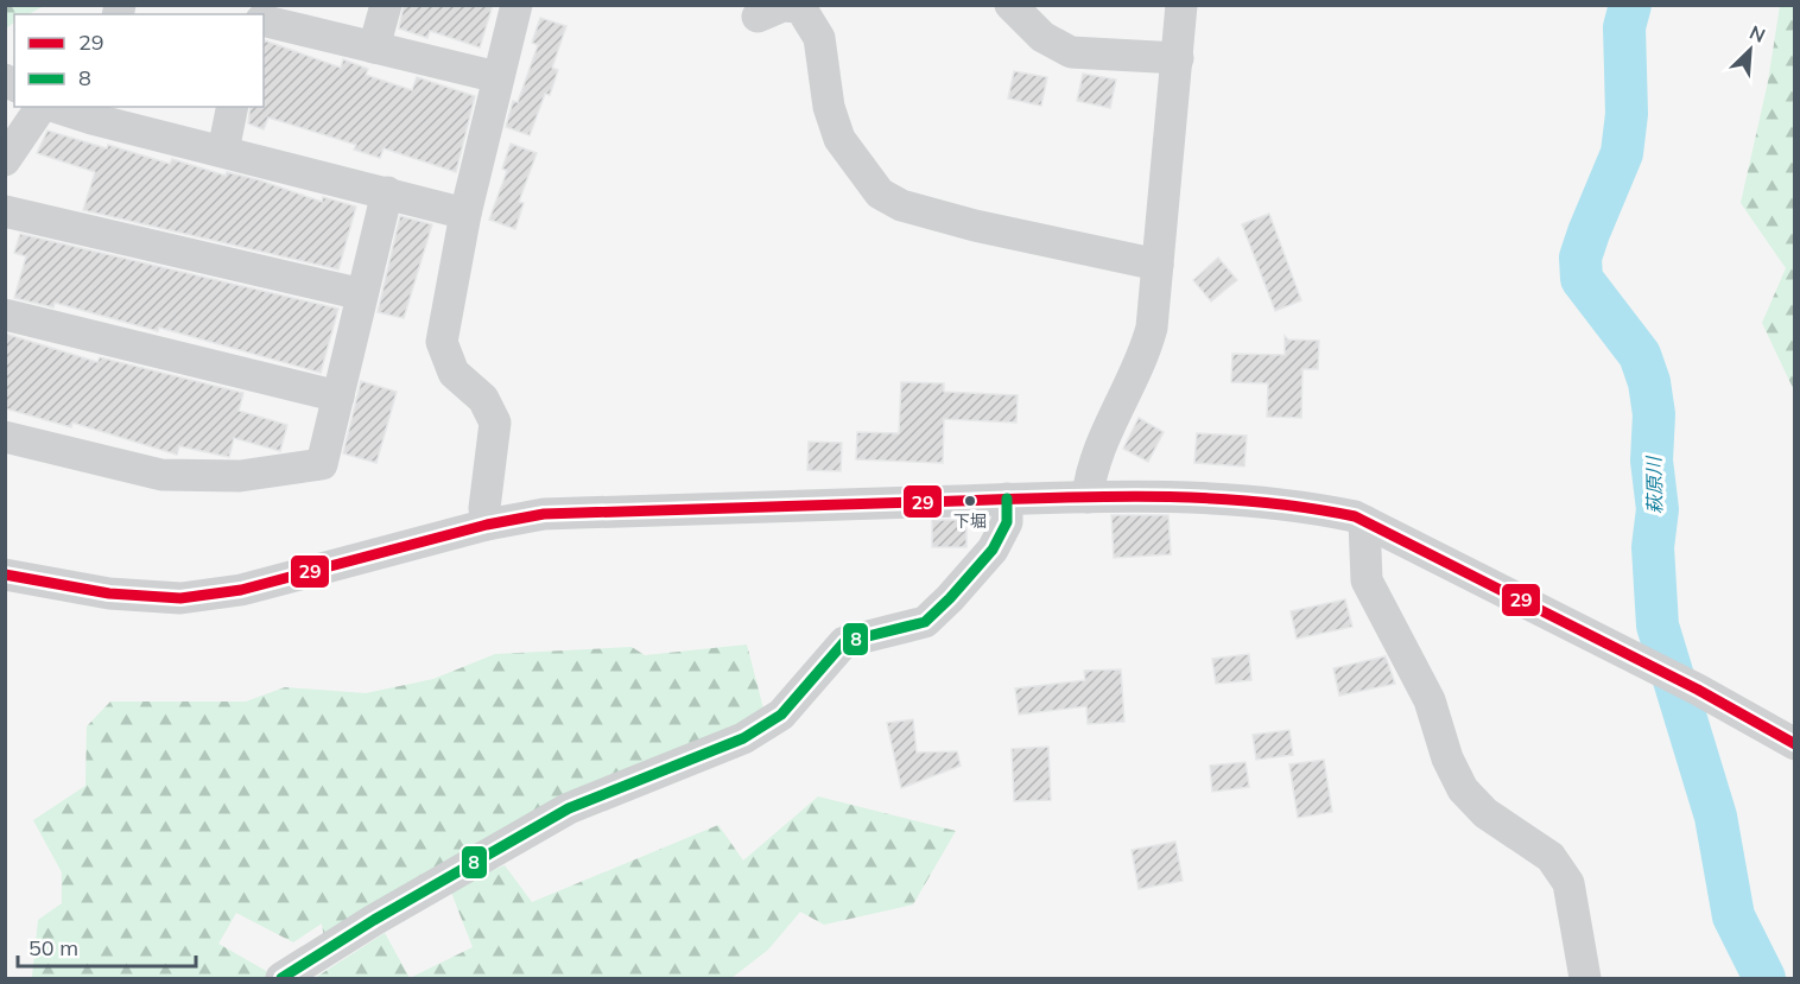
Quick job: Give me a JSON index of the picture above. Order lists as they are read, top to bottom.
{
  "water": ["萩原川"],
  "places": ["下堀"],
  "lines": ["transit line 29", "transit line 8"],
  "legend": ["29", "8"],
  "scale_bar": "50 m",
  "north": "top right"
}
